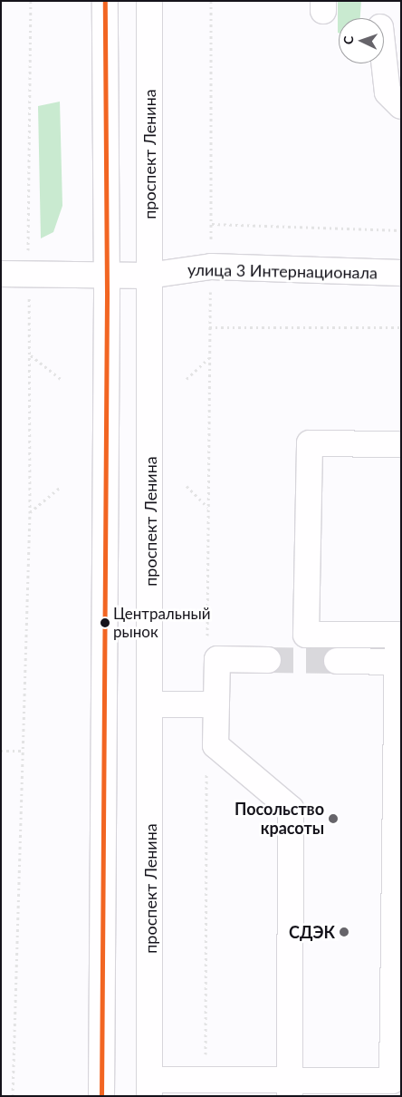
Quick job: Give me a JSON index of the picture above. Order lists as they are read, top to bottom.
{
  "streets": {
    "main road": ["проспект Ленина", "улица 3 Интернационала"]
  },
  "crossings": [
    ["проспект Ленина", "улица 3 Интернационала"]
  ],
  "places": ["Центральный рынок", "Посольство красоты", "СДЭК"],
  "north": "left"
}
